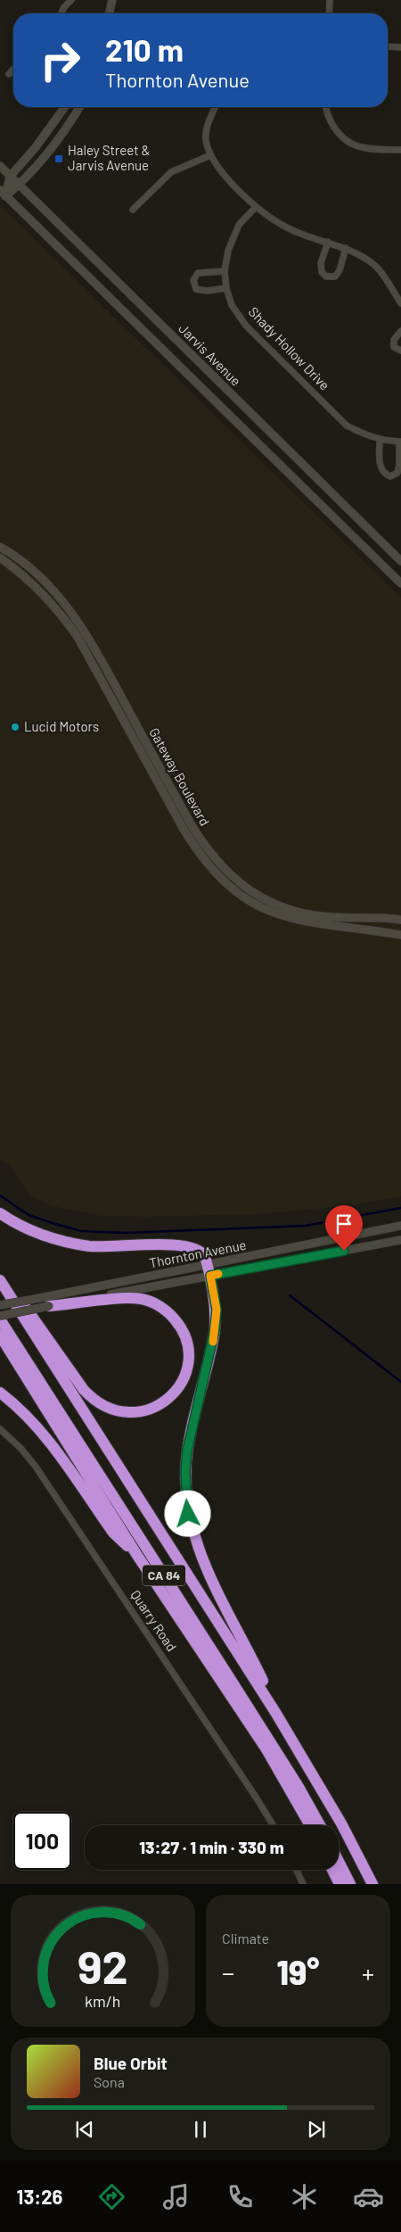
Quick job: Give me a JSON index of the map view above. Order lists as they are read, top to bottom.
{
  "streets": {
    "highway": ["CA 84"],
    "main road": ["Jarvis Avenue", "Gateway Boulevard", "Thornton Avenue"],
    "street": ["Shady Hollow Drive", "Quarry Road"]
  },
  "places": {
    "transit": ["Haley Street & Jarvis Avenue"],
    "other": ["Lucid Motors"]
  },
  "page": {
    "turn": ["210 m", "Thornton Avenue"],
    "limit": "100",
    "trip": "13:27 · 1 min · 330 m",
    "tile": "Climate",
    "heat": ["−", "19°", "+"],
    "song": ["Blue Orbit", "Sona"],
    "tabs": "13:26",
    "gauge": ["92", "km/h"]
  }
}
